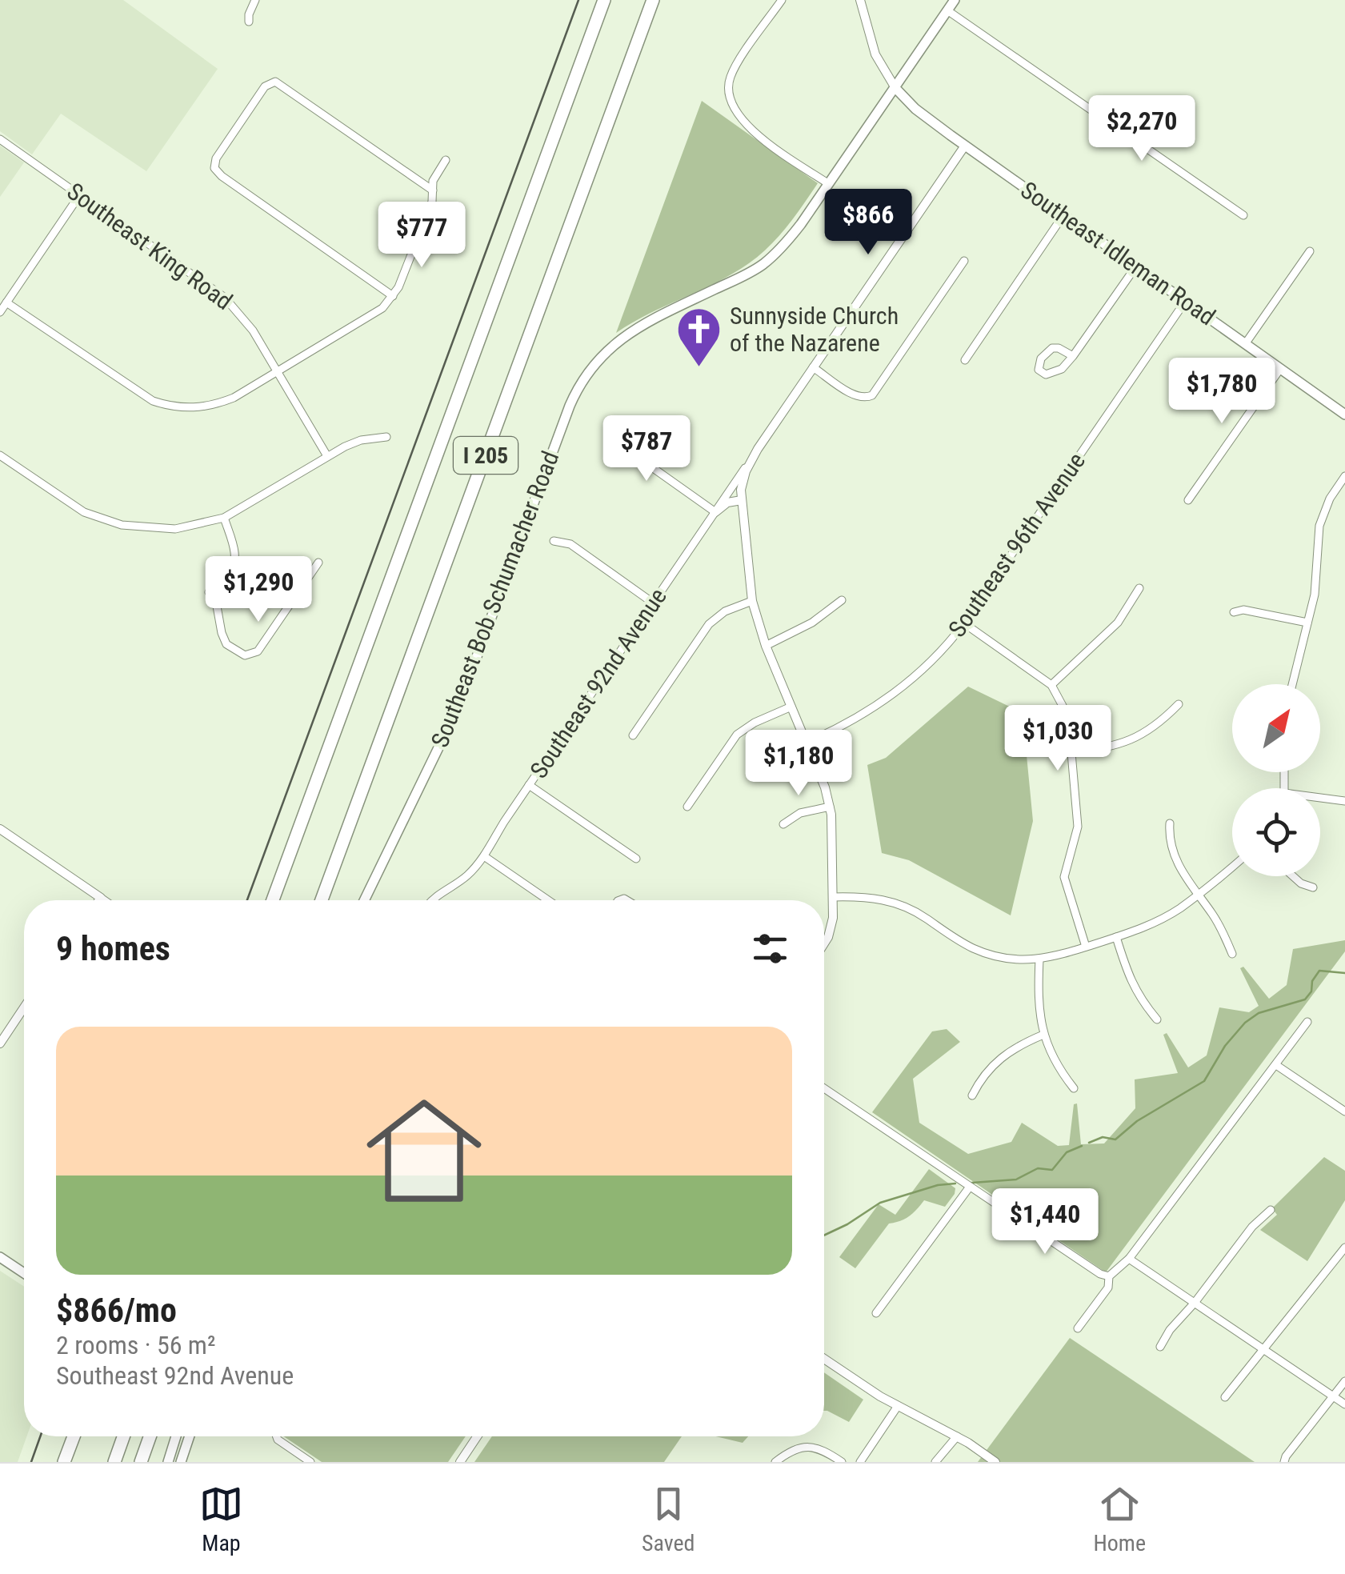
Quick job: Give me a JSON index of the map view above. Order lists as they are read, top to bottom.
{
  "streets": {
    "highway": ["I 205"],
    "main road": ["Southeast Idleman Road", "Southeast Bob Schumacher Road"],
    "street": ["Southeast King Road", "Southeast 96th Avenue", "Southeast 92nd Avenue"]
  },
  "crossings": [
    ["Southeast Idleman Road", "Southeast 96th Avenue"],
    ["Southeast Idleman Road", "Southeast Bob Schumacher Road"],
    ["Southeast Idleman Road", "Southeast 92nd Avenue"]
  ],
  "places": {
    "church": ["Sunnyside Church of the Nazarene"]
  },
  "north": "top right",
  "page": {
    "price": [
      "$2,270",
      "$866",
      "$777",
      "$1,780",
      "$787",
      "$1,290",
      "$1,030",
      "$1,180",
      "$1,440"
    ],
    "heading": "9 homes",
    "list": [
      {
        "name": "$866/mo",
        "note": "2 rooms · 56 m² · Southeast 92nd Avenue"
      }
    ],
    "tabs": ["Map", "Saved", "Home"]
  }
}
